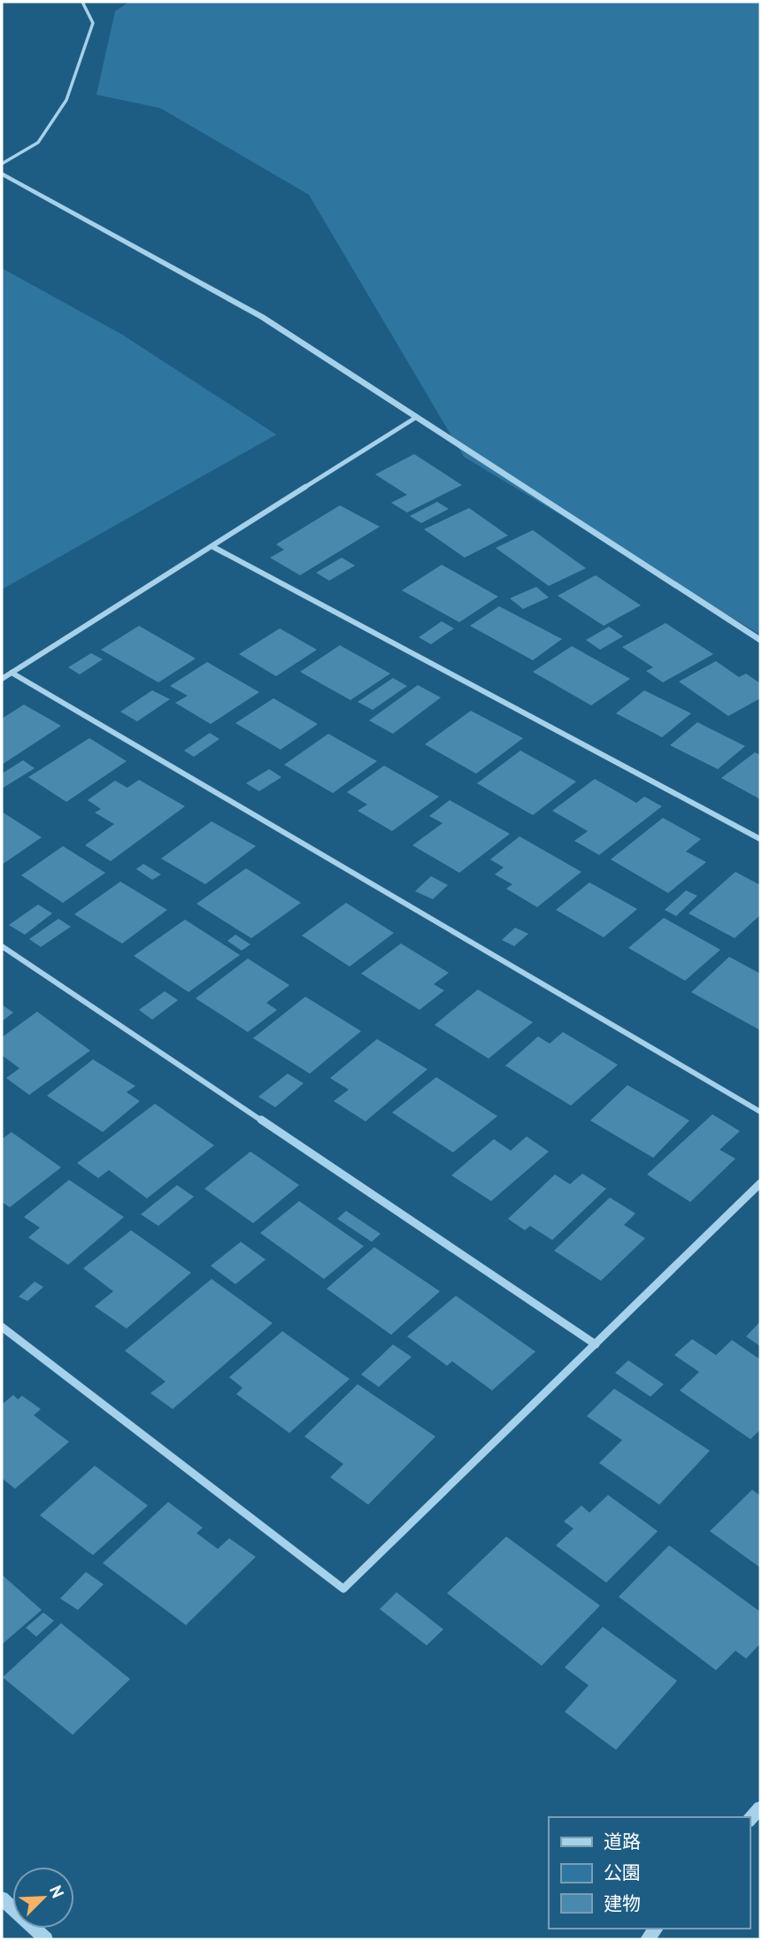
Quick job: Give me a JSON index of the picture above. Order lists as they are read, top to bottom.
{
  "legend": ["道路", "公園", "建物"],
  "north": "top right"
}
